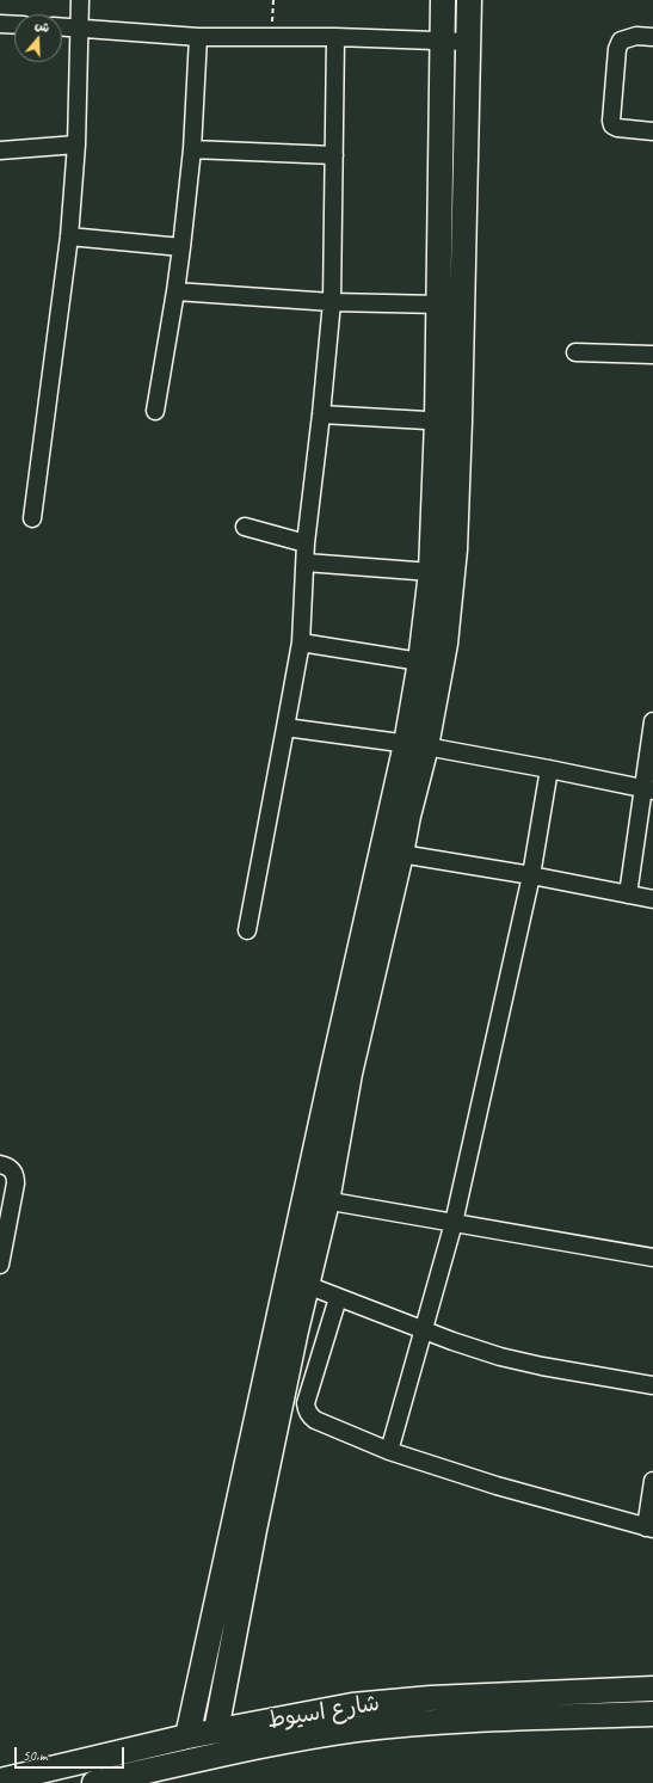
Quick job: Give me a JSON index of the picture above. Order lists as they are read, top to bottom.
{
  "streets": {
    "main road": ["شارع اسيوط"]
  },
  "scale_bar": "50 m",
  "north": "top"
}
